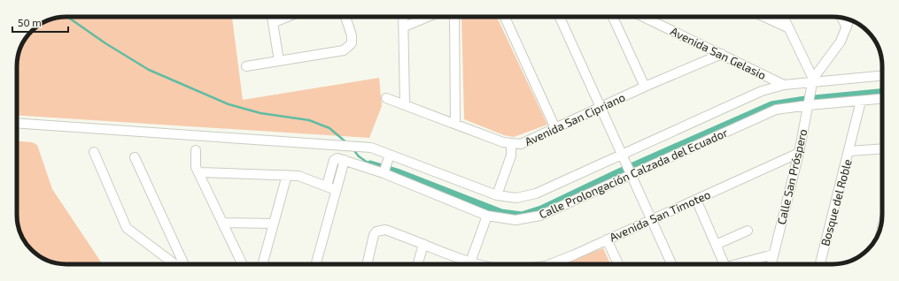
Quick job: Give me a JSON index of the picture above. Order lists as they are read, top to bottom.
{
  "streets": {
    "street": [
      "Avenida San Gelasio",
      "Avenida San Cipriano",
      "Calle Prolongación Calzada del Ecuador",
      "Calle San Próspero",
      "Bosque del Roble",
      "Avenida San Timoteo"
    ]
  },
  "crossings": [
    ["Avenida San Gelasio", "Avenida San Cipriano"],
    ["Avenida San Gelasio", "Calle Prolongación Calzada del Ecuador"],
    ["Calle Prolongación Calzada del Ecuador", "Calle San Próspero"],
    ["Calle San Próspero", "Avenida San Timoteo"]
  ],
  "scale_bar": "50 m"
}
